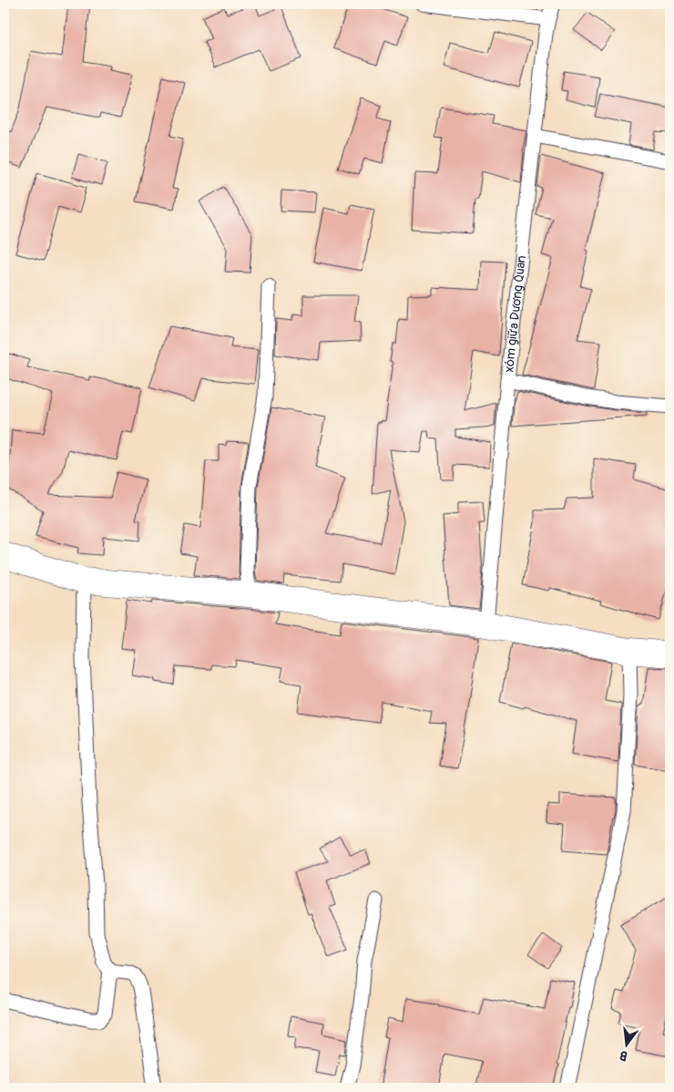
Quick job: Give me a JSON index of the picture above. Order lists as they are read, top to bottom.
{
  "streets": {
    "lane": ["xóm giữa Dương Quan"]
  },
  "north": "bottom"
}
